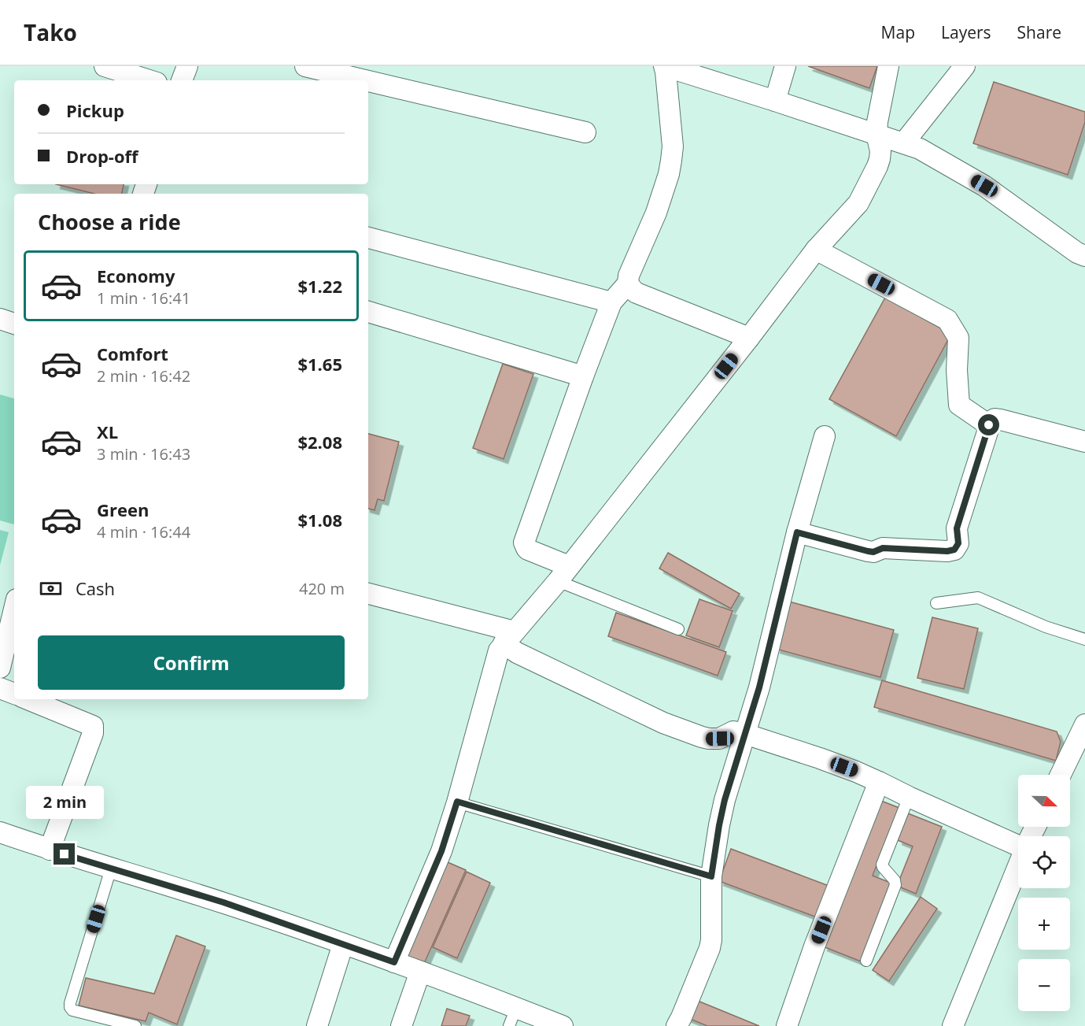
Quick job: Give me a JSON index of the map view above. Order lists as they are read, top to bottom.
{
  "north": "right",
  "page": {
    "header": "Tako",
    "nav": ["Map", "Layers", "Share"],
    "banner": ["Pickup", "Drop-off"],
    "heading": "Choose a ride",
    "list": [
      {
        "name": "Economy",
        "note": "1 min · 16:41",
        "value": "$1.22"
      },
      {
        "name": "Comfort",
        "note": "2 min · 16:42",
        "value": "$1.65"
      },
      {
        "name": "XL",
        "note": "3 min · 16:43",
        "value": "$2.08"
      },
      {
        "name": "Green",
        "note": "4 min · 16:44",
        "value": "$1.08"
      }
    ],
    "pay": ["Cash", "420 m"],
    "buttons": "Confirm",
    "map_buttons": ["+", "−"],
    "bubble": "2 min"
  }
}
